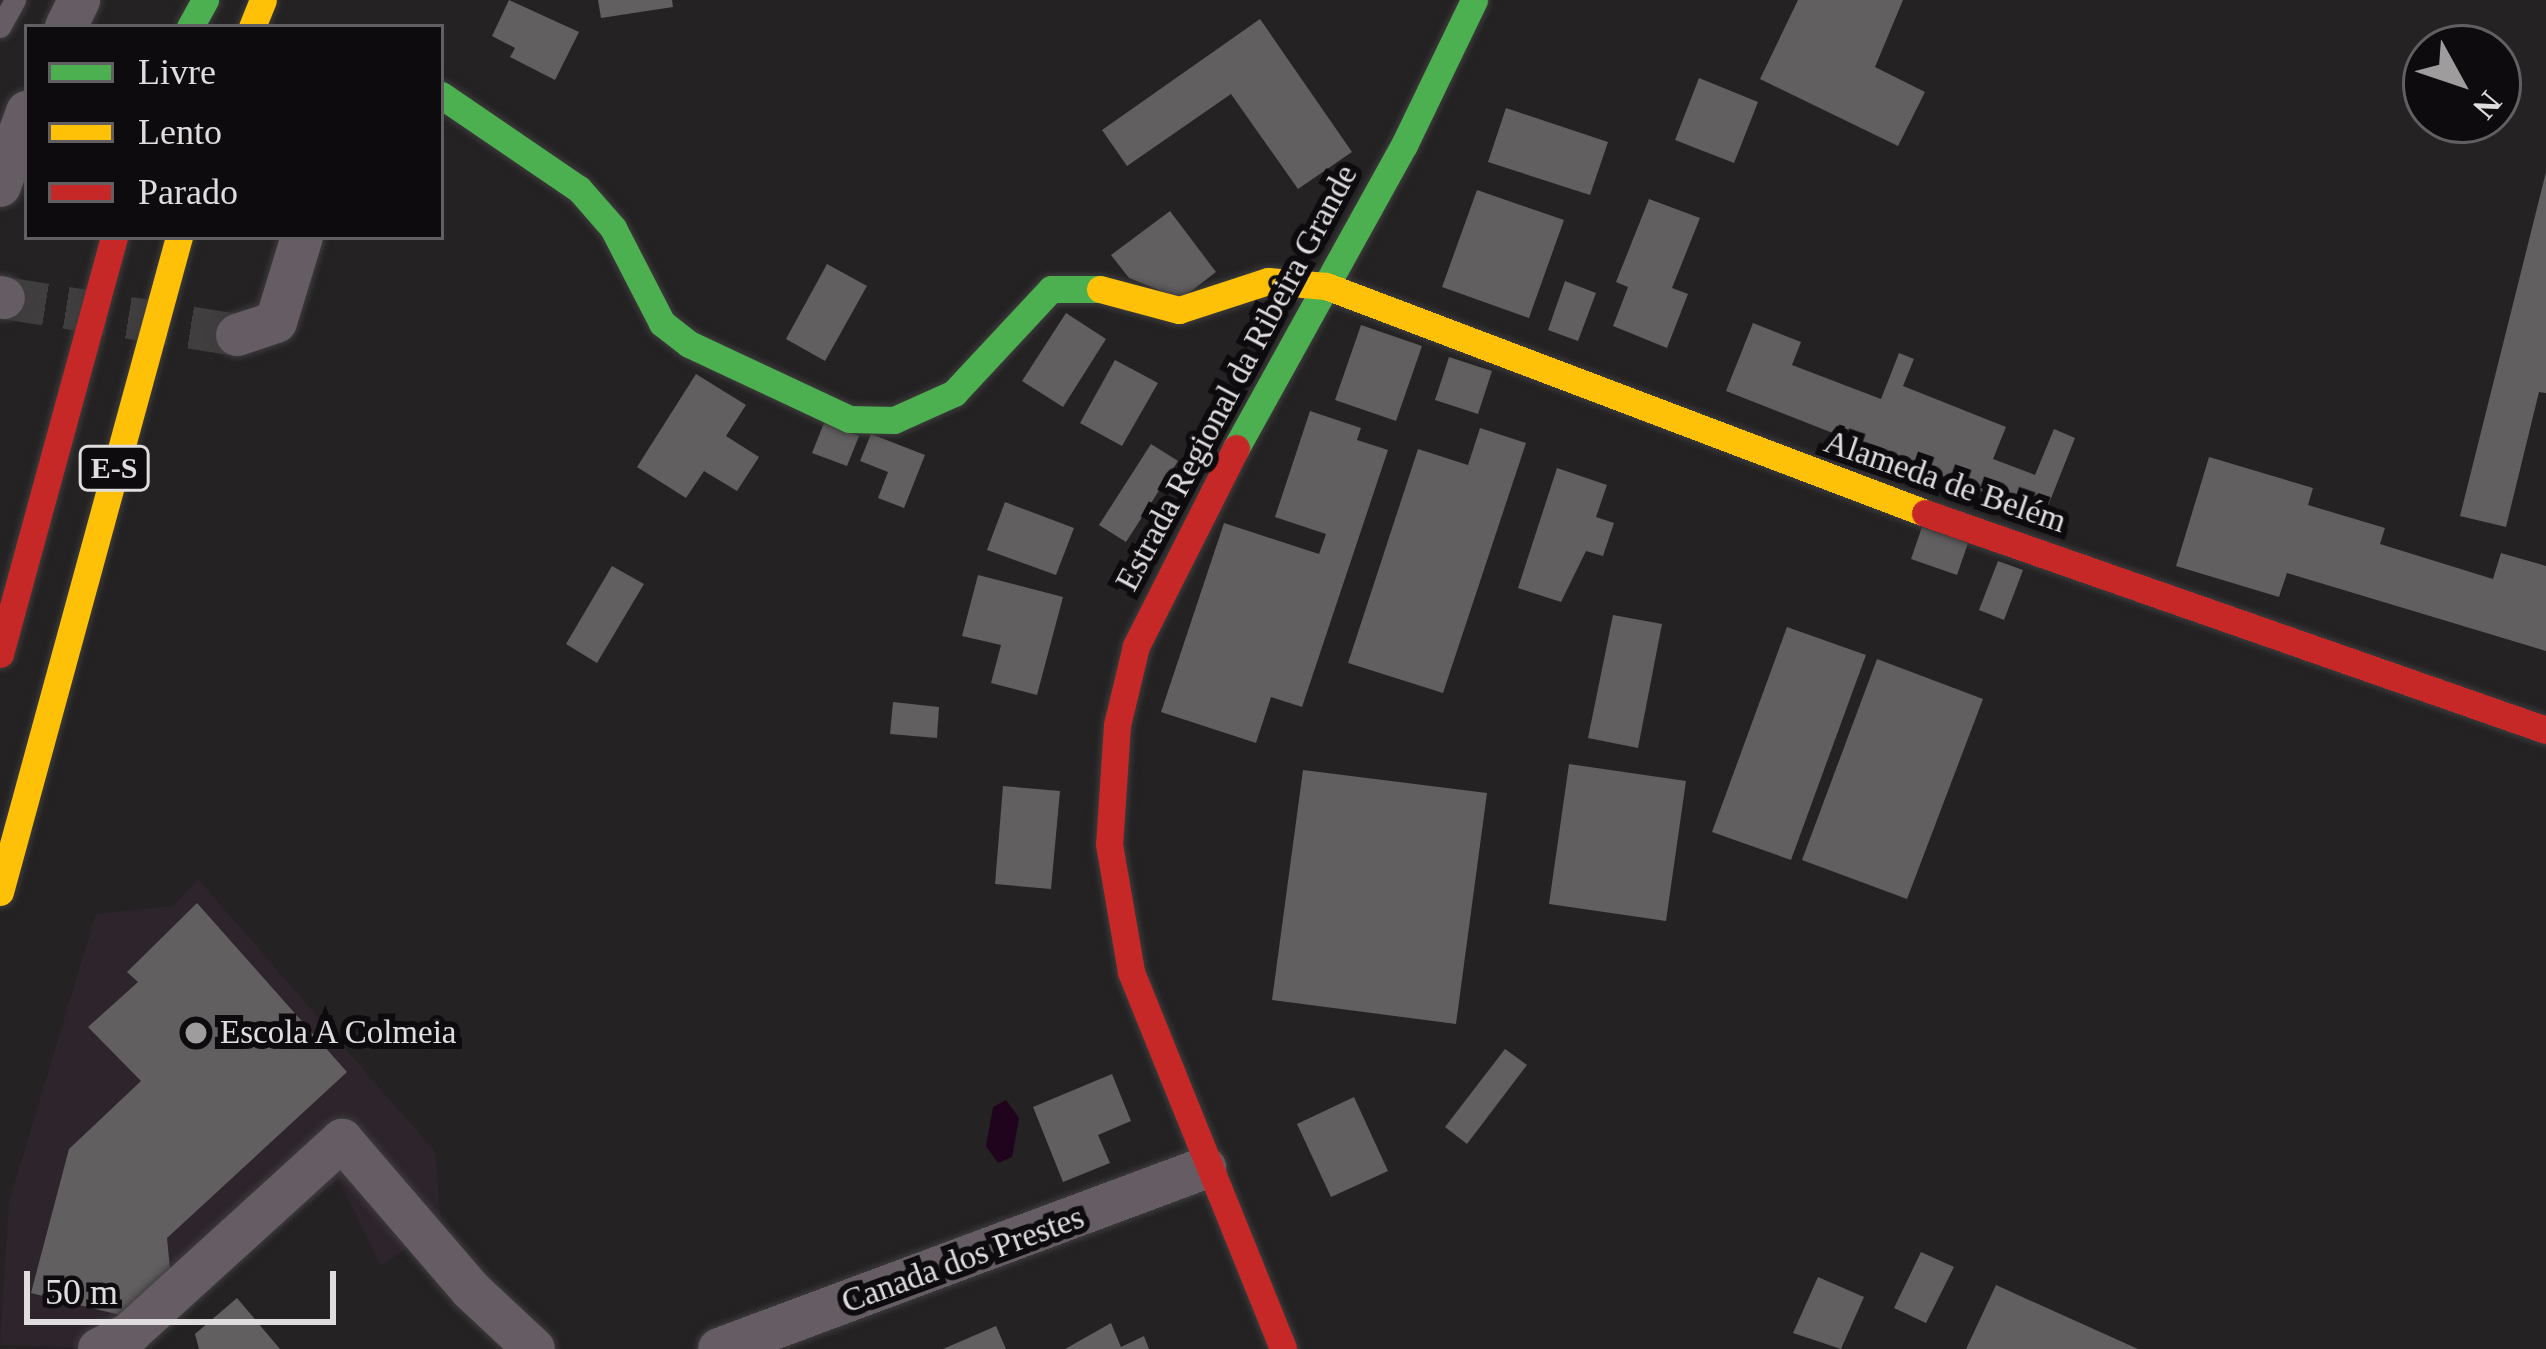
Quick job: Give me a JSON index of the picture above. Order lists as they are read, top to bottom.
{
  "streets": {
    "main road": ["Estrada Regional da Ribeira Grande", "E-S", "Alameda de Belém"],
    "street": ["Canada dos Prestes"]
  },
  "crossings": [
    ["Estrada Regional da Ribeira Grande", "Alameda de Belém"],
    ["Estrada Regional da Ribeira Grande", "Canada dos Prestes"]
  ],
  "places": ["Escola A Colmeia"],
  "legend": ["Livre", "Lento", "Parado"],
  "scale_bar": "50 m",
  "north": "bottom right"
}
